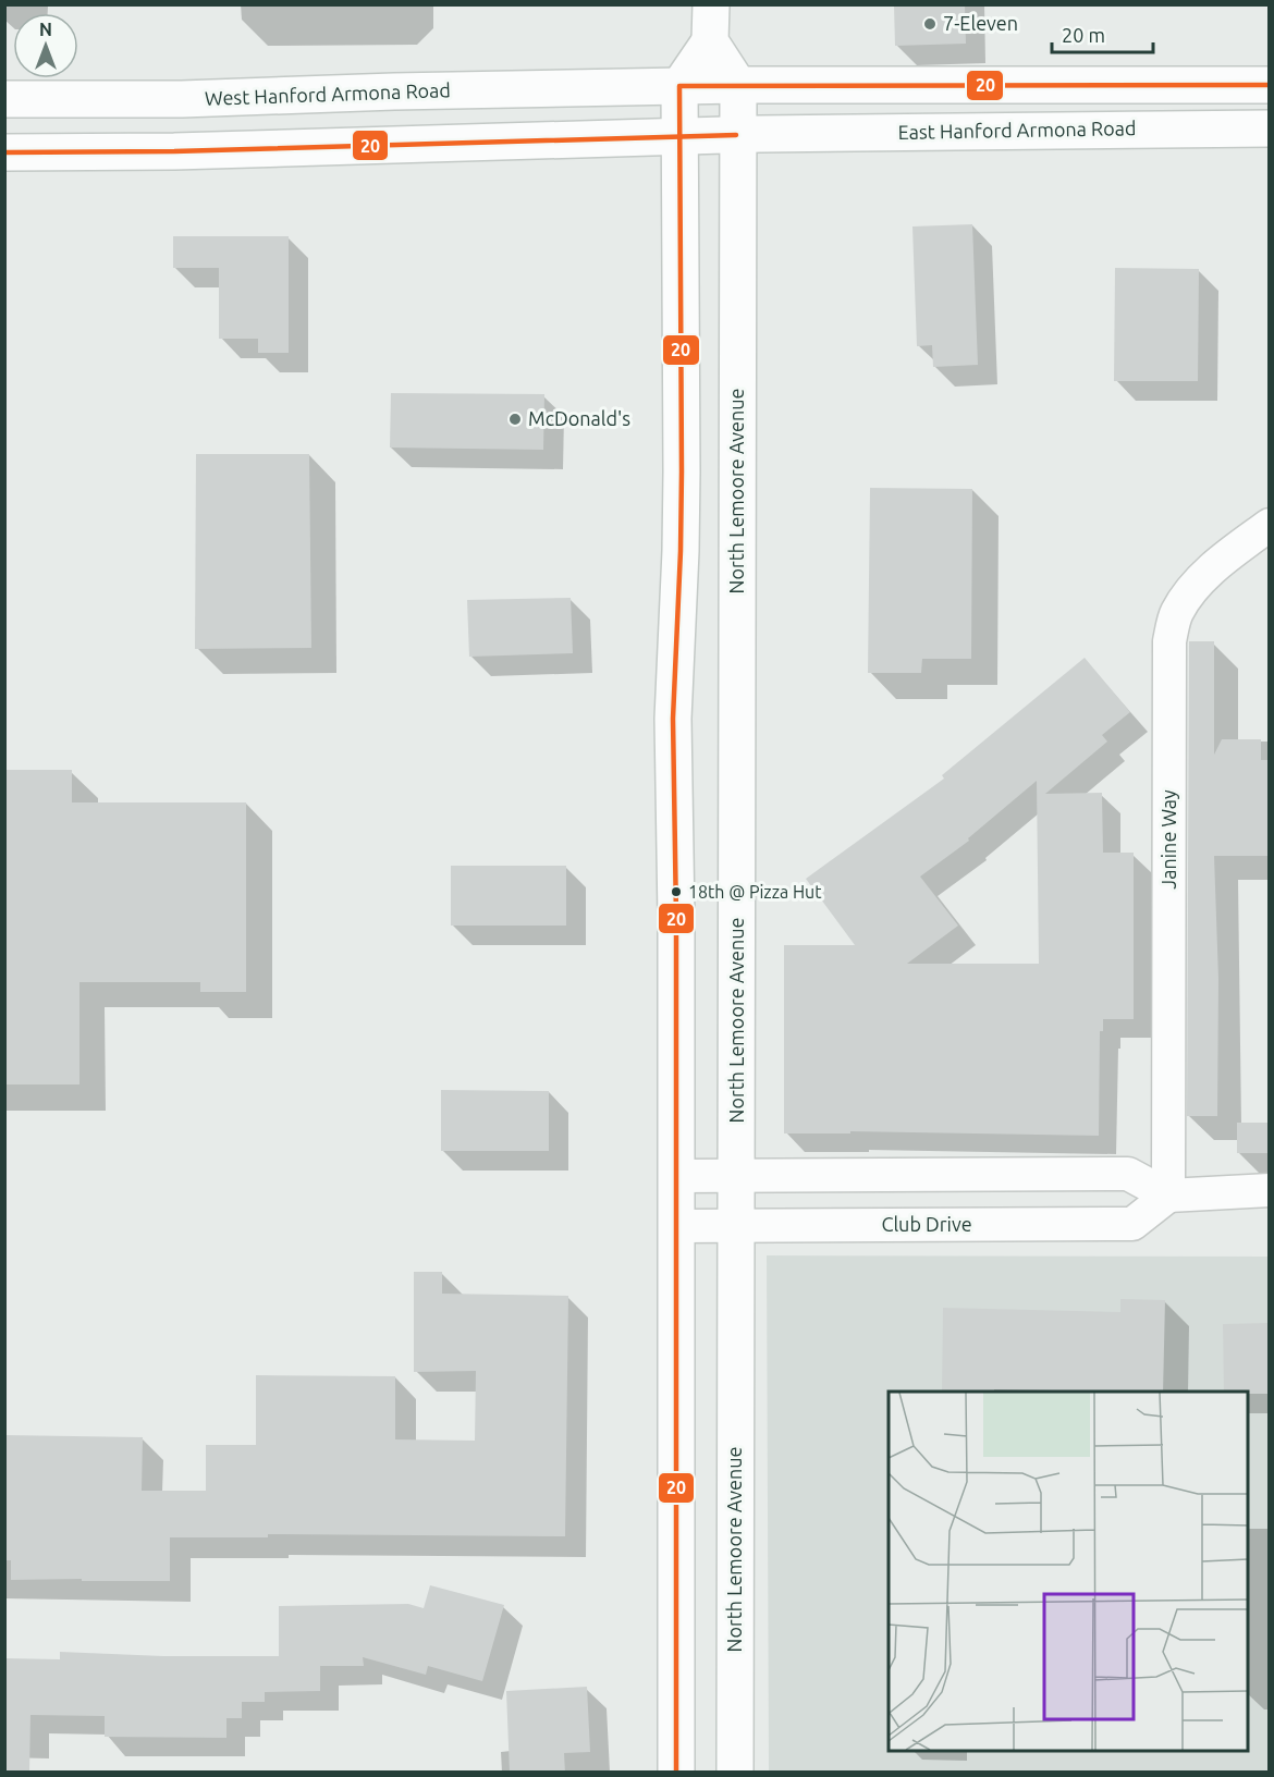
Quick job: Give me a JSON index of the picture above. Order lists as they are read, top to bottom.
{
  "streets": {
    "main road": ["West Hanford Armona Road", "East Hanford Armona Road", "North Lemoore Avenue"],
    "street": ["Janine Way", "Club Drive"]
  },
  "crossings": [
    ["East Hanford Armona Road", "North Lemoore Avenue"],
    ["North Lemoore Avenue", "Club Drive"],
    ["Janine Way", "Club Drive"]
  ],
  "places": ["7-Eleven", "McDonald's", "18th @ Pizza Hut"],
  "lines": ["transit line 20"],
  "scale_bar": "20 m",
  "north": "top"
}
